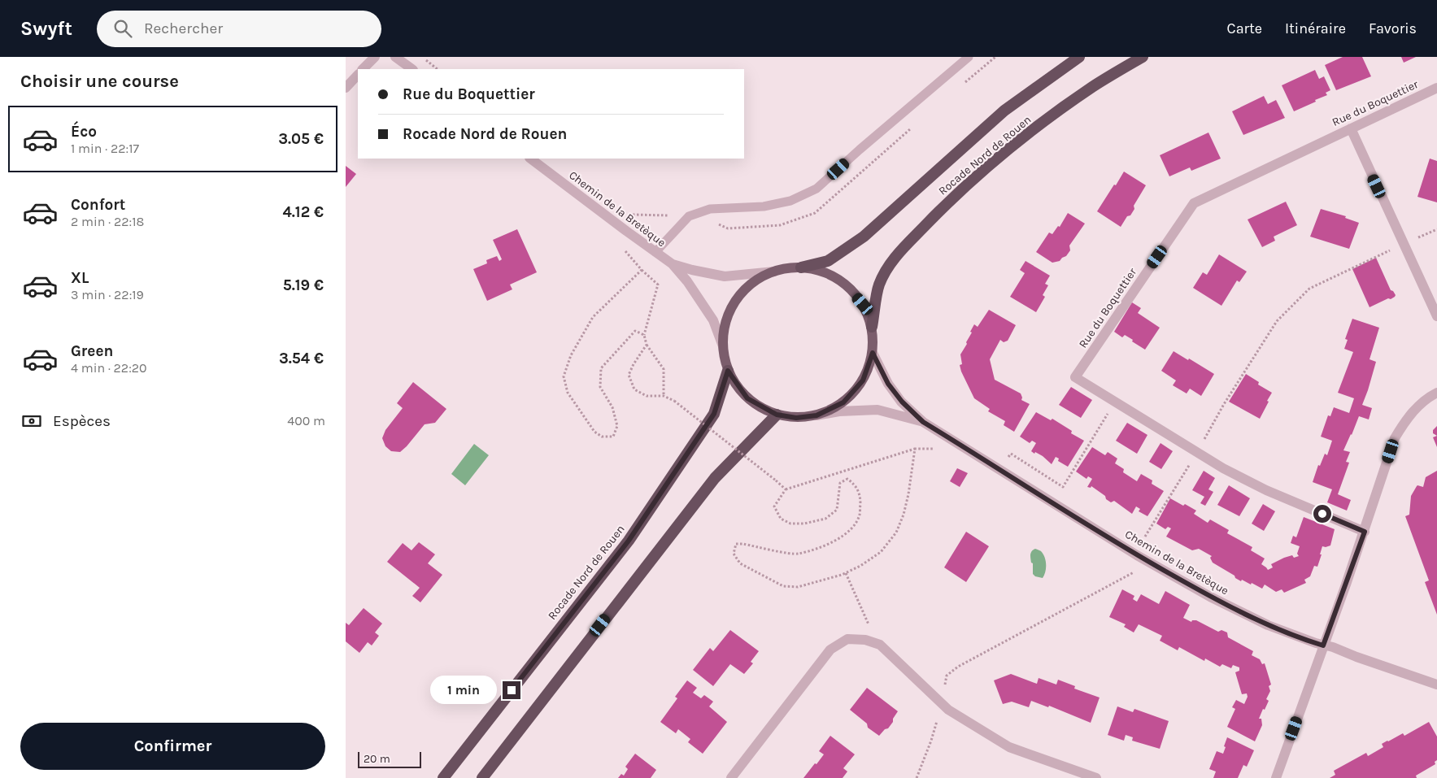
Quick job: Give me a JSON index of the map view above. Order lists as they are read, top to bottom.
{
  "streets": {
    "highway": ["Rocade Nord de Rouen"],
    "street": ["Rue du Boquettier", "Chemin de la Bretèque"]
  },
  "scale_bar": "20 m",
  "page": {
    "header": "Swyft",
    "search": "Rechercher",
    "nav": ["Carte", "Itinéraire", "Favoris"],
    "heading": "Choisir une course",
    "banner": ["Rue du Boquettier", "Rocade Nord de Rouen"],
    "list": [
      {
        "name": "Éco",
        "note": "1 min · 22:17",
        "value": "3.05 €"
      },
      {
        "name": "Confort",
        "note": "2 min · 22:18",
        "value": "4.12 €"
      },
      {
        "name": "XL",
        "note": "3 min · 22:19",
        "value": "5.19 €"
      },
      {
        "name": "Green",
        "note": "4 min · 22:20",
        "value": "3.54 €"
      }
    ],
    "pay": ["Espèces", "400 m"],
    "bubble": "1 min",
    "buttons": "Confirmer",
    "scale": "20 m"
  }
}
